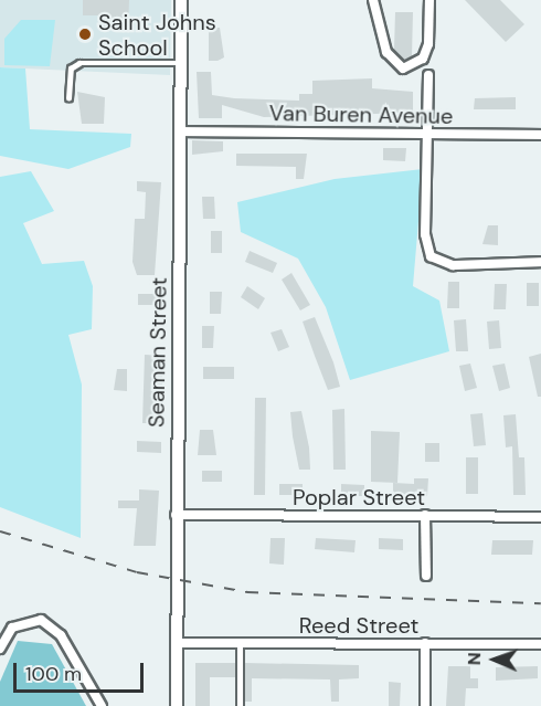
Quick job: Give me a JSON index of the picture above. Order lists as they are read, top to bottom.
{
  "streets": {
    "street": [
      "Van Buren Avenue",
      "Seaman Street",
      "Poplar Street",
      "Reed Street"
    ]
  },
  "crossings": [
    ["Van Buren Avenue", "Seaman Street"],
    ["Seaman Street", "Poplar Street"],
    ["Seaman Street", "Reed Street"]
  ],
  "places": ["Saint Johns School"],
  "scale_bar": "100 m",
  "north": "left"
}
